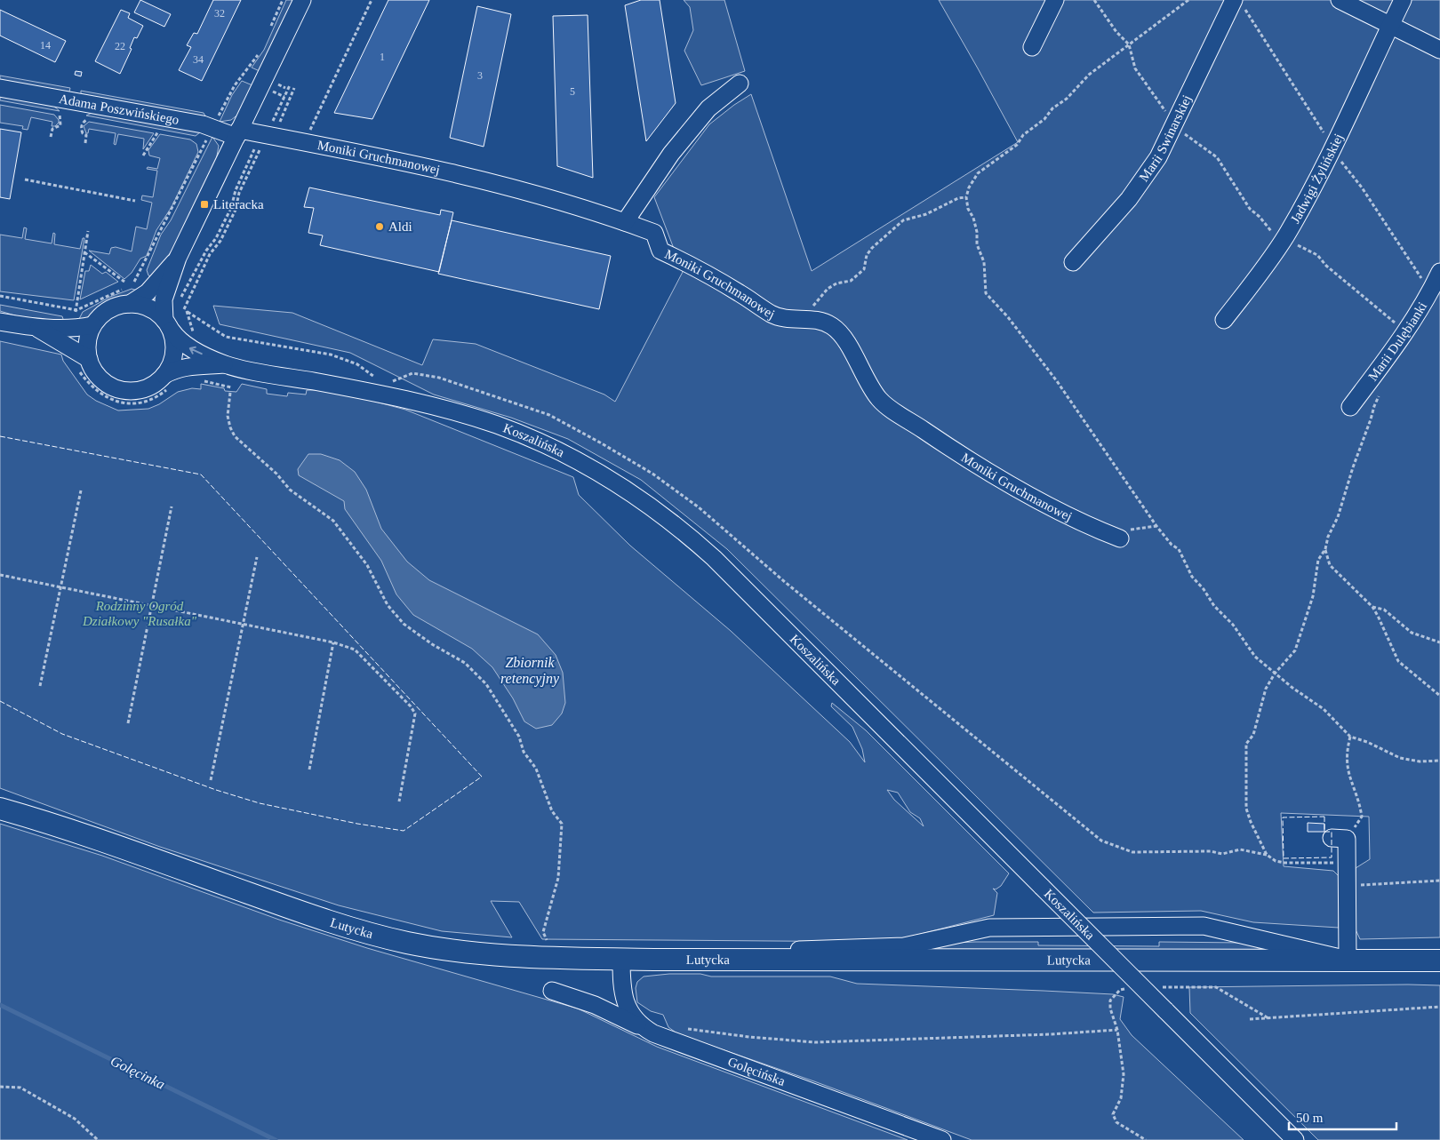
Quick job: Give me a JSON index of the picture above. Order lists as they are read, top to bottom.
{
  "streets": {
    "main road": ["Lutycka"],
    "street": [
      "Adama Poszwińskiego",
      "Marii Swinarskiej",
      "Moniki Gruchmanowej",
      "Jadwigi Żylińskiej",
      "Marii Dulębianki",
      "Koszalińska",
      "Golęcińska"
    ]
  },
  "crossings": [
    ["Adama Poszwińskiego", "Moniki Gruchmanowej"],
    ["Lutycka", "Golęcińska"]
  ],
  "water": ["Zbiornik retencyjny", "Golęcinka"],
  "parks": ["Rodzinny Ogród Działkowy \"Rusałka\""],
  "places": {
    "transit": ["Literacka"],
    "other": ["Aldi"]
  },
  "house_numbers": [
    "32",
    "14",
    "22",
    "1",
    "34",
    "3",
    "5"
  ],
  "scale_bar": "50 m"
}
